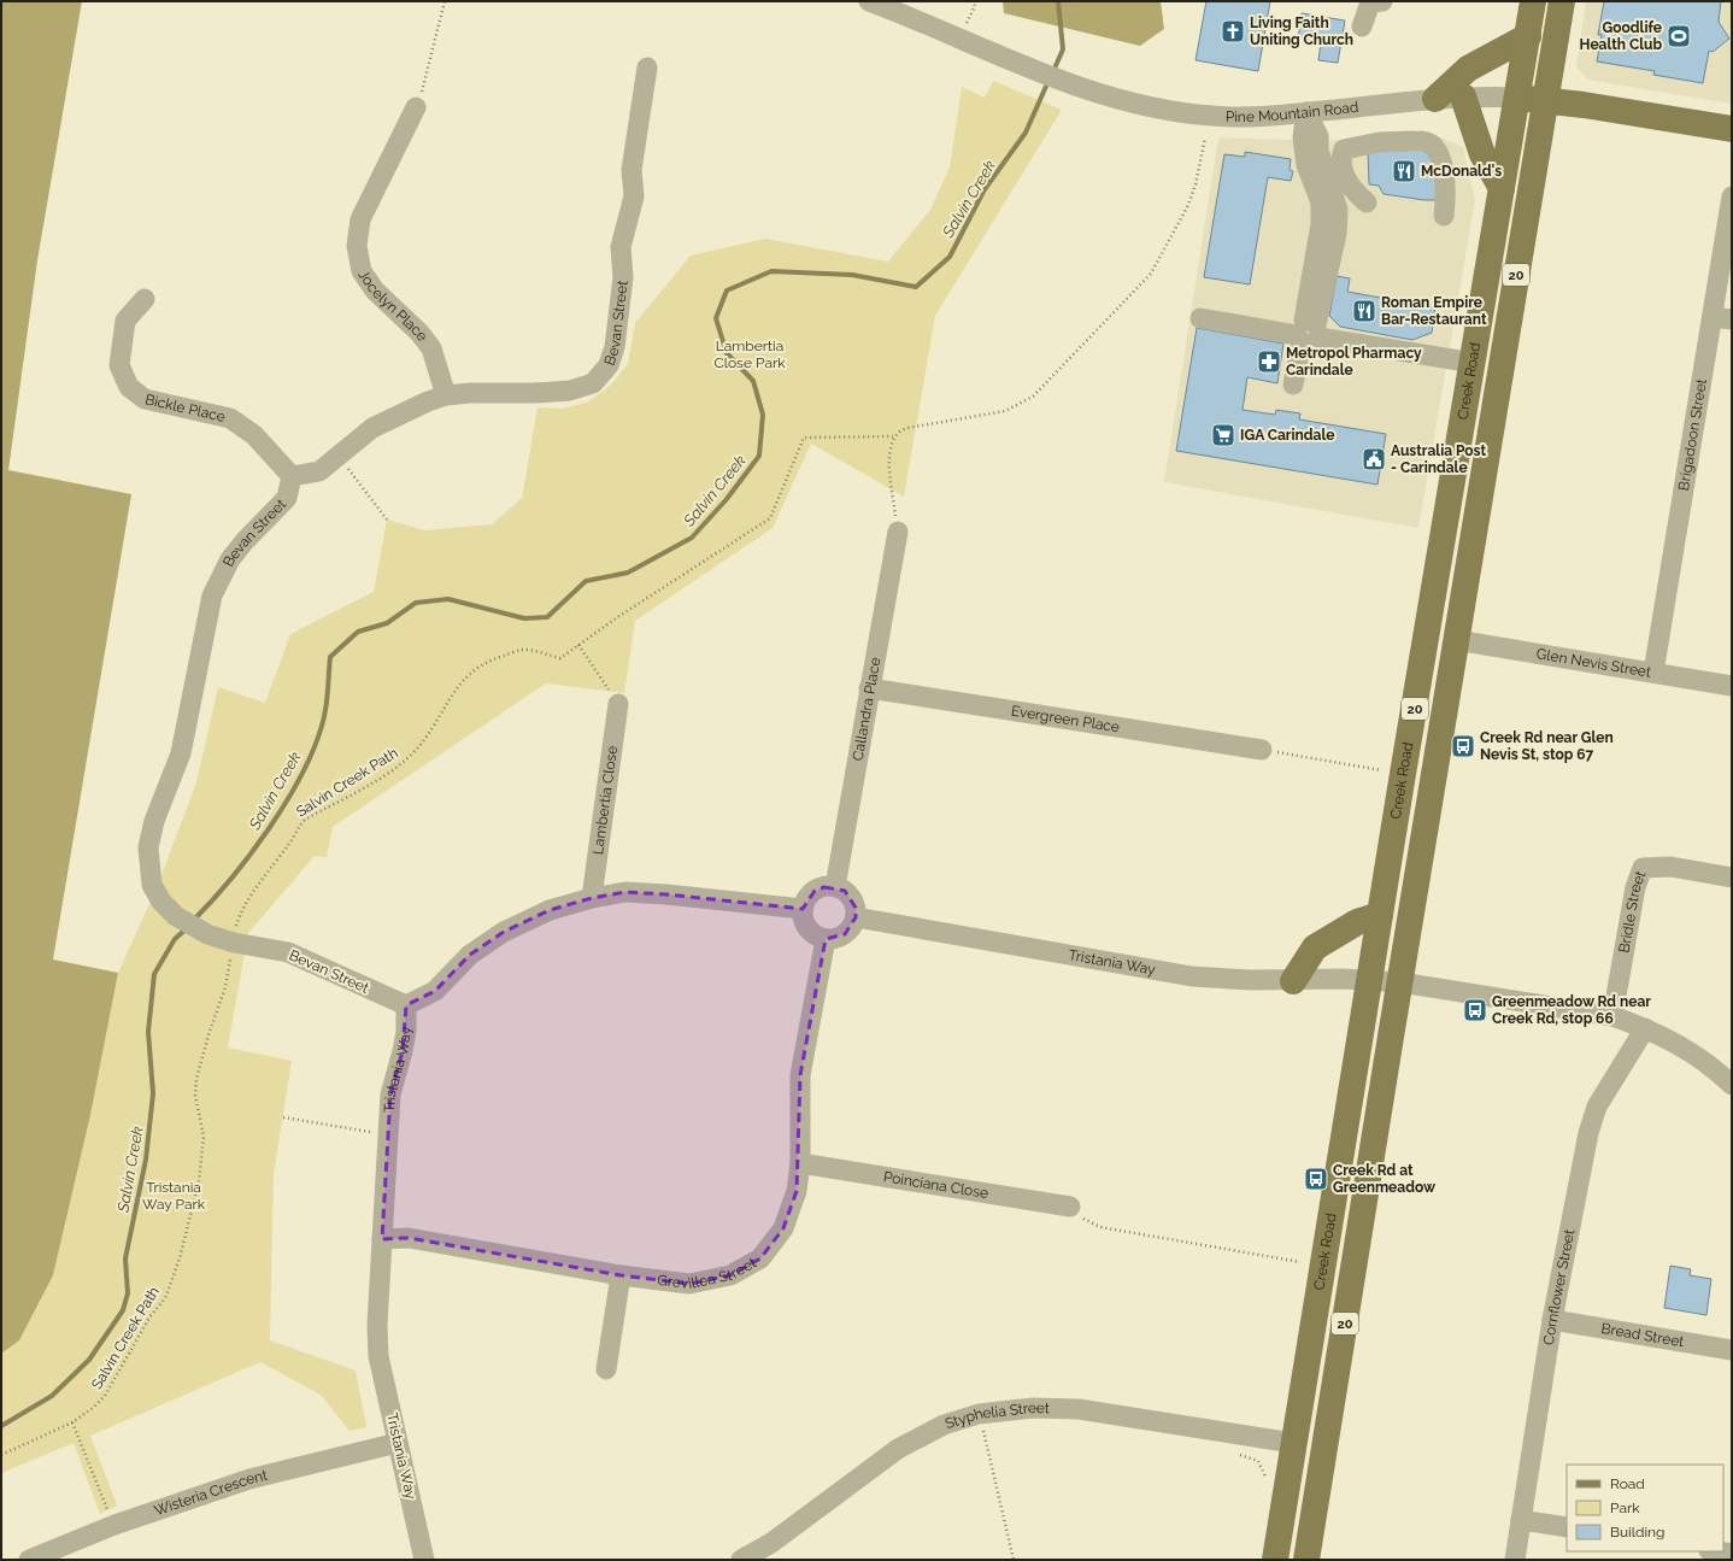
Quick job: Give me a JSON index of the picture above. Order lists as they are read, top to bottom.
{
  "streets": {
    "main road": ["Pine Mountain Road", "20", "Creek Road"],
    "street": [
      "Jocelyn Place",
      "Bevan Street",
      "Bickle Place",
      "Brigadoon Street",
      "Glen Nevis Street",
      "Callandra Place",
      "Evergreen Place",
      "Lambertia Close",
      "Bridle Street",
      "Tristania Way",
      "Poinciana Close",
      "Grevillea Street",
      "Cornflower Street",
      "Bread Street",
      "Styphelia Street",
      "Wisteria Crescent"
    ],
    "path": ["Salvin Creek Path"]
  },
  "crossings": [
    ["Pine Mountain Road", "Creek Road"],
    ["Jocelyn Place", "Bevan Street"],
    ["Bevan Street", "Bickle Place"],
    ["Bevan Street", "Salvin Creek Path"],
    ["Bevan Street", "Tristania Way"],
    ["Creek Road", "Glen Nevis Street"],
    ["Creek Road", "Tristania Way"],
    ["Creek Road", "Styphelia Street"],
    ["Brigadoon Street", "Glen Nevis Street"],
    ["Callandra Place", "Evergreen Place"],
    ["Callandra Place", "Tristania Way"],
    ["Callandra Place", "Grevillea Street"],
    ["Lambertia Close", "Tristania Way"],
    ["Bridle Street", "Tristania Way"],
    ["Tristania Way", "Grevillea Street"],
    ["Tristania Way", "Cornflower Street"],
    ["Tristania Way", "Wisteria Crescent"],
    ["Poinciana Close", "Grevillea Street"],
    ["Cornflower Street", "Bread Street"]
  ],
  "water": ["Salvin Creek"],
  "parks": ["Lambertia Close Park", "Tristania Way Park"],
  "places": {
    "church": ["Living Faith Uniting Church"],
    "sports": ["Goodlife Health Club"],
    "restaurant": ["McDonald's", "Roman Empire Bar-Restaurant"],
    "pharmacy": ["Metropol Pharmacy Carindale"],
    "supermarket": ["IGA Carindale"],
    "public building": ["Australia Post - Carindale"],
    "bus stop": ["Creek Rd near Glen Nevis St, stop 67", "Greenmeadow Rd near Creek Rd, stop 66", "Creek Rd at Greenmeadow"]
  },
  "legend": ["Road", "Park", "Building"]
}
